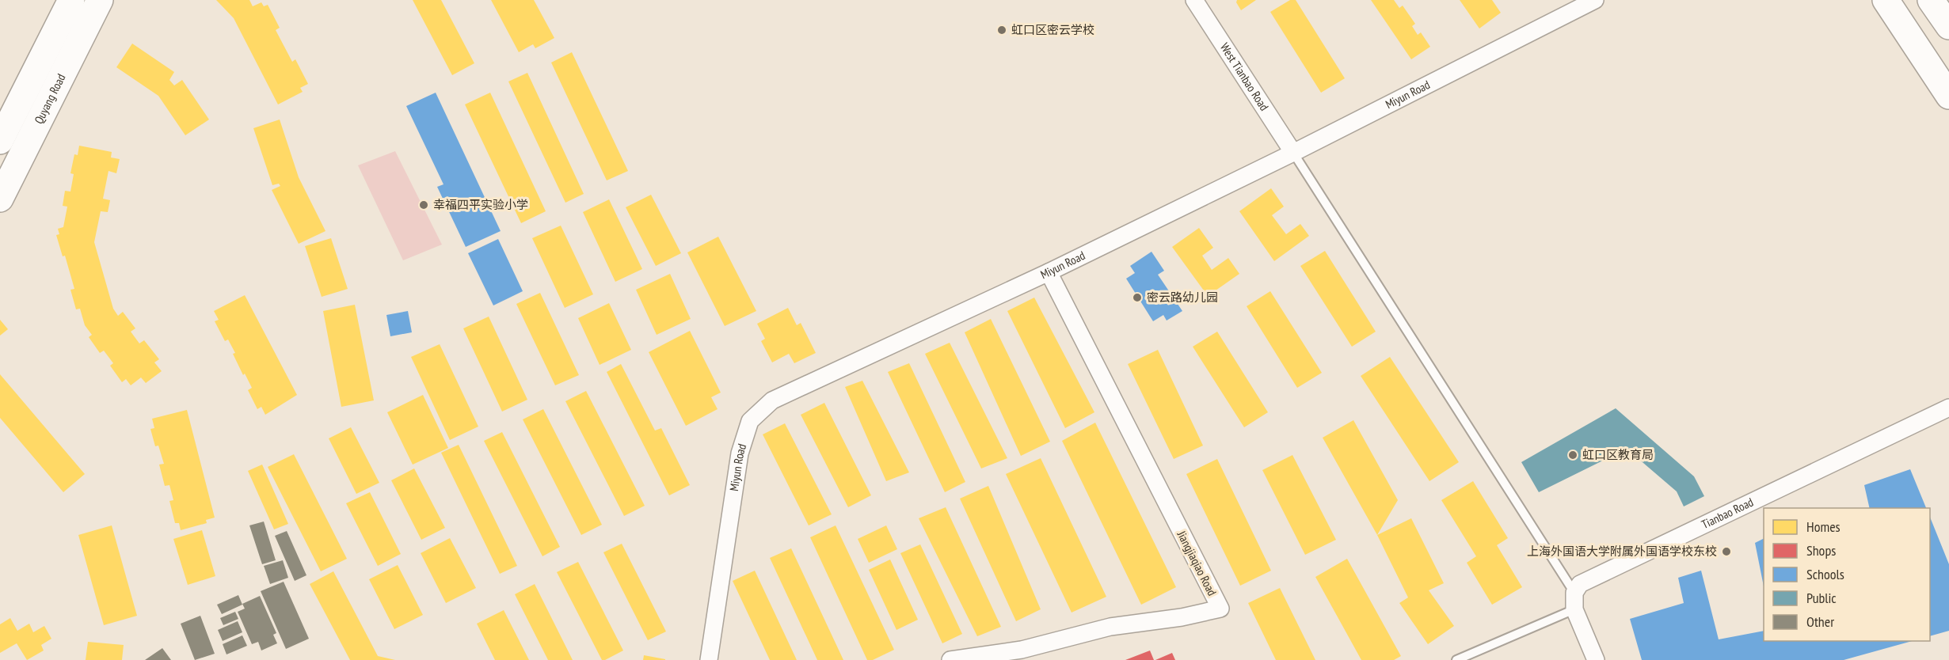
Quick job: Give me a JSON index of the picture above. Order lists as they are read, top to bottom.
{
  "streets": {
    "main road": ["Quyang Road"],
    "street": [
      "West Tianbao Road",
      "Miyun Road",
      "Tianbao Road",
      "Jiangjiaqiao Road"
    ]
  },
  "crossings": [
    ["West Tianbao Road", "Miyun Road"],
    ["Miyun Road", "Jiangjiaqiao Road"]
  ],
  "places": [
    "虹口区密云学校",
    "幸福四平实验小学",
    "密云路幼儿园",
    "虹口区教育局",
    "上海外国语大学附属外国语学校东校"
  ],
  "legend": [
    "Homes",
    "Shops",
    "Schools",
    "Public",
    "Other"
  ]
}
